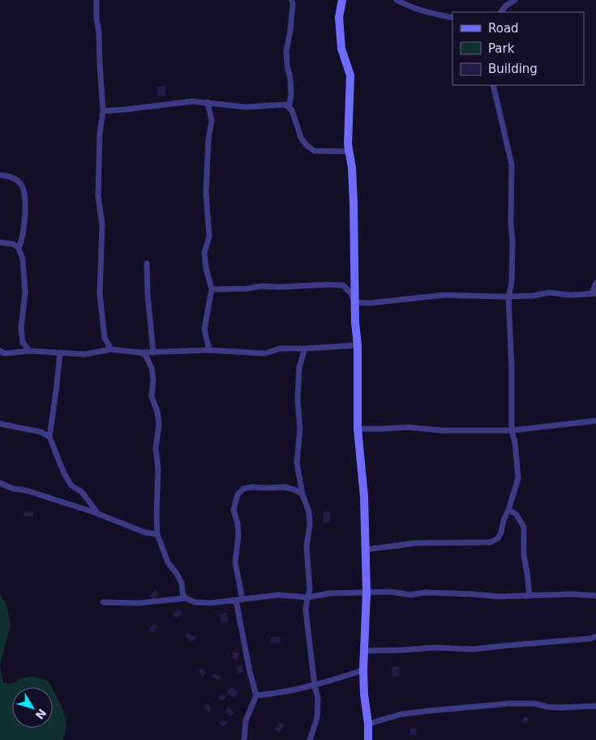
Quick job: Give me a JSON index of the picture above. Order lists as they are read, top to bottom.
{
  "legend": ["Road", "Park", "Building"],
  "north": "bottom right"
}
